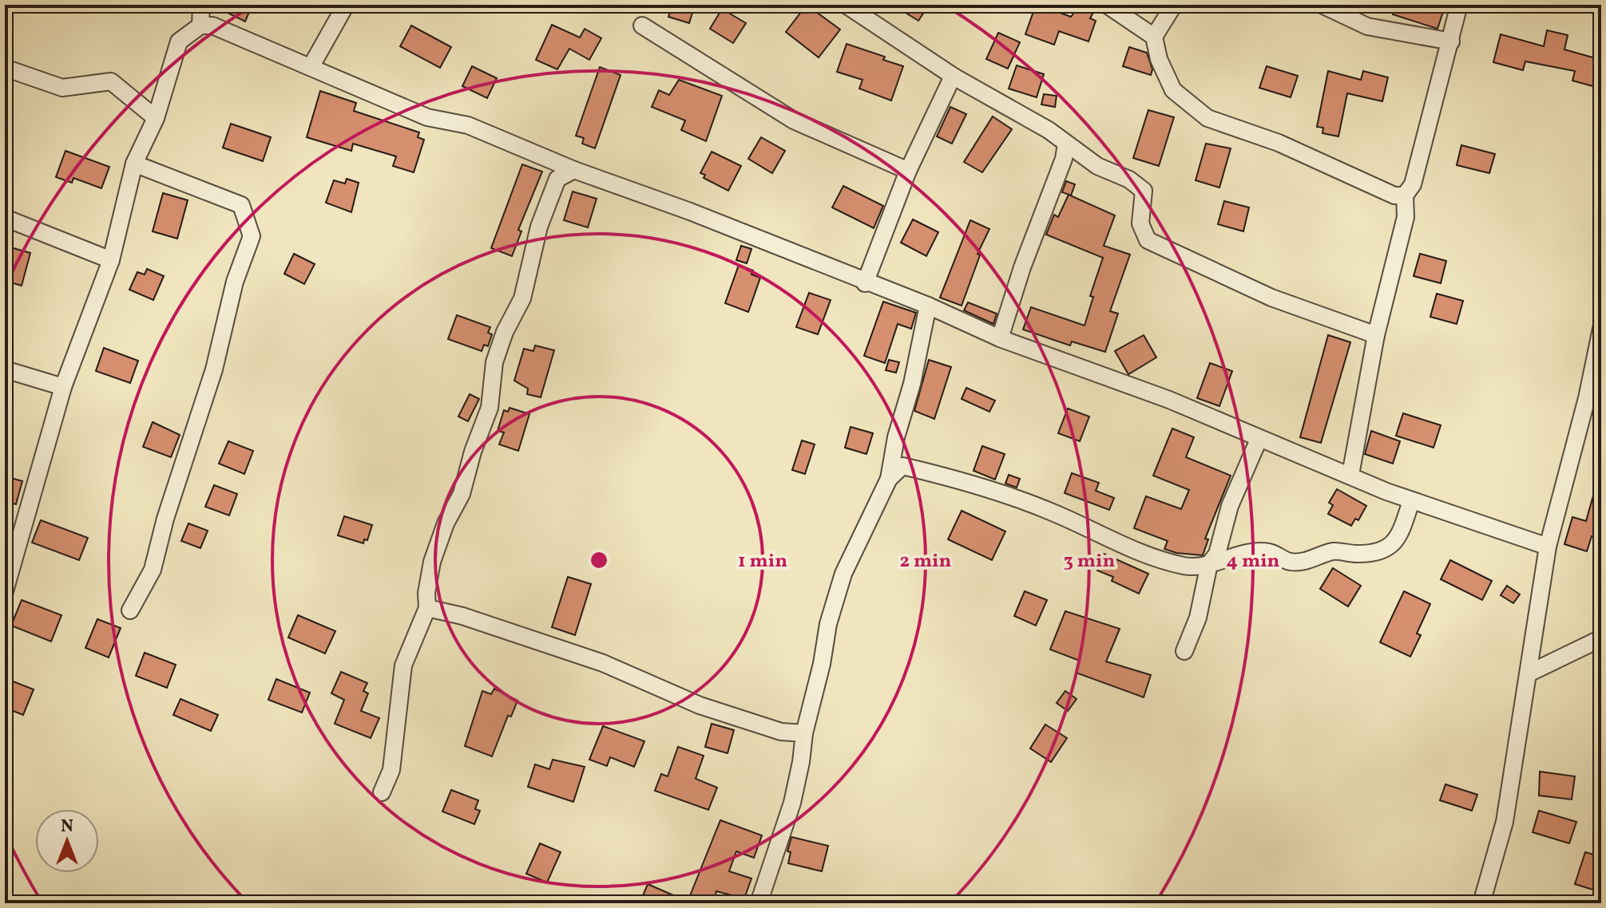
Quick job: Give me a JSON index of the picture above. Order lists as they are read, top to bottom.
{
  "north": "top",
  "rings": [
    "1 min",
    "2 min",
    "3 min",
    "4 min"
  ]
}
